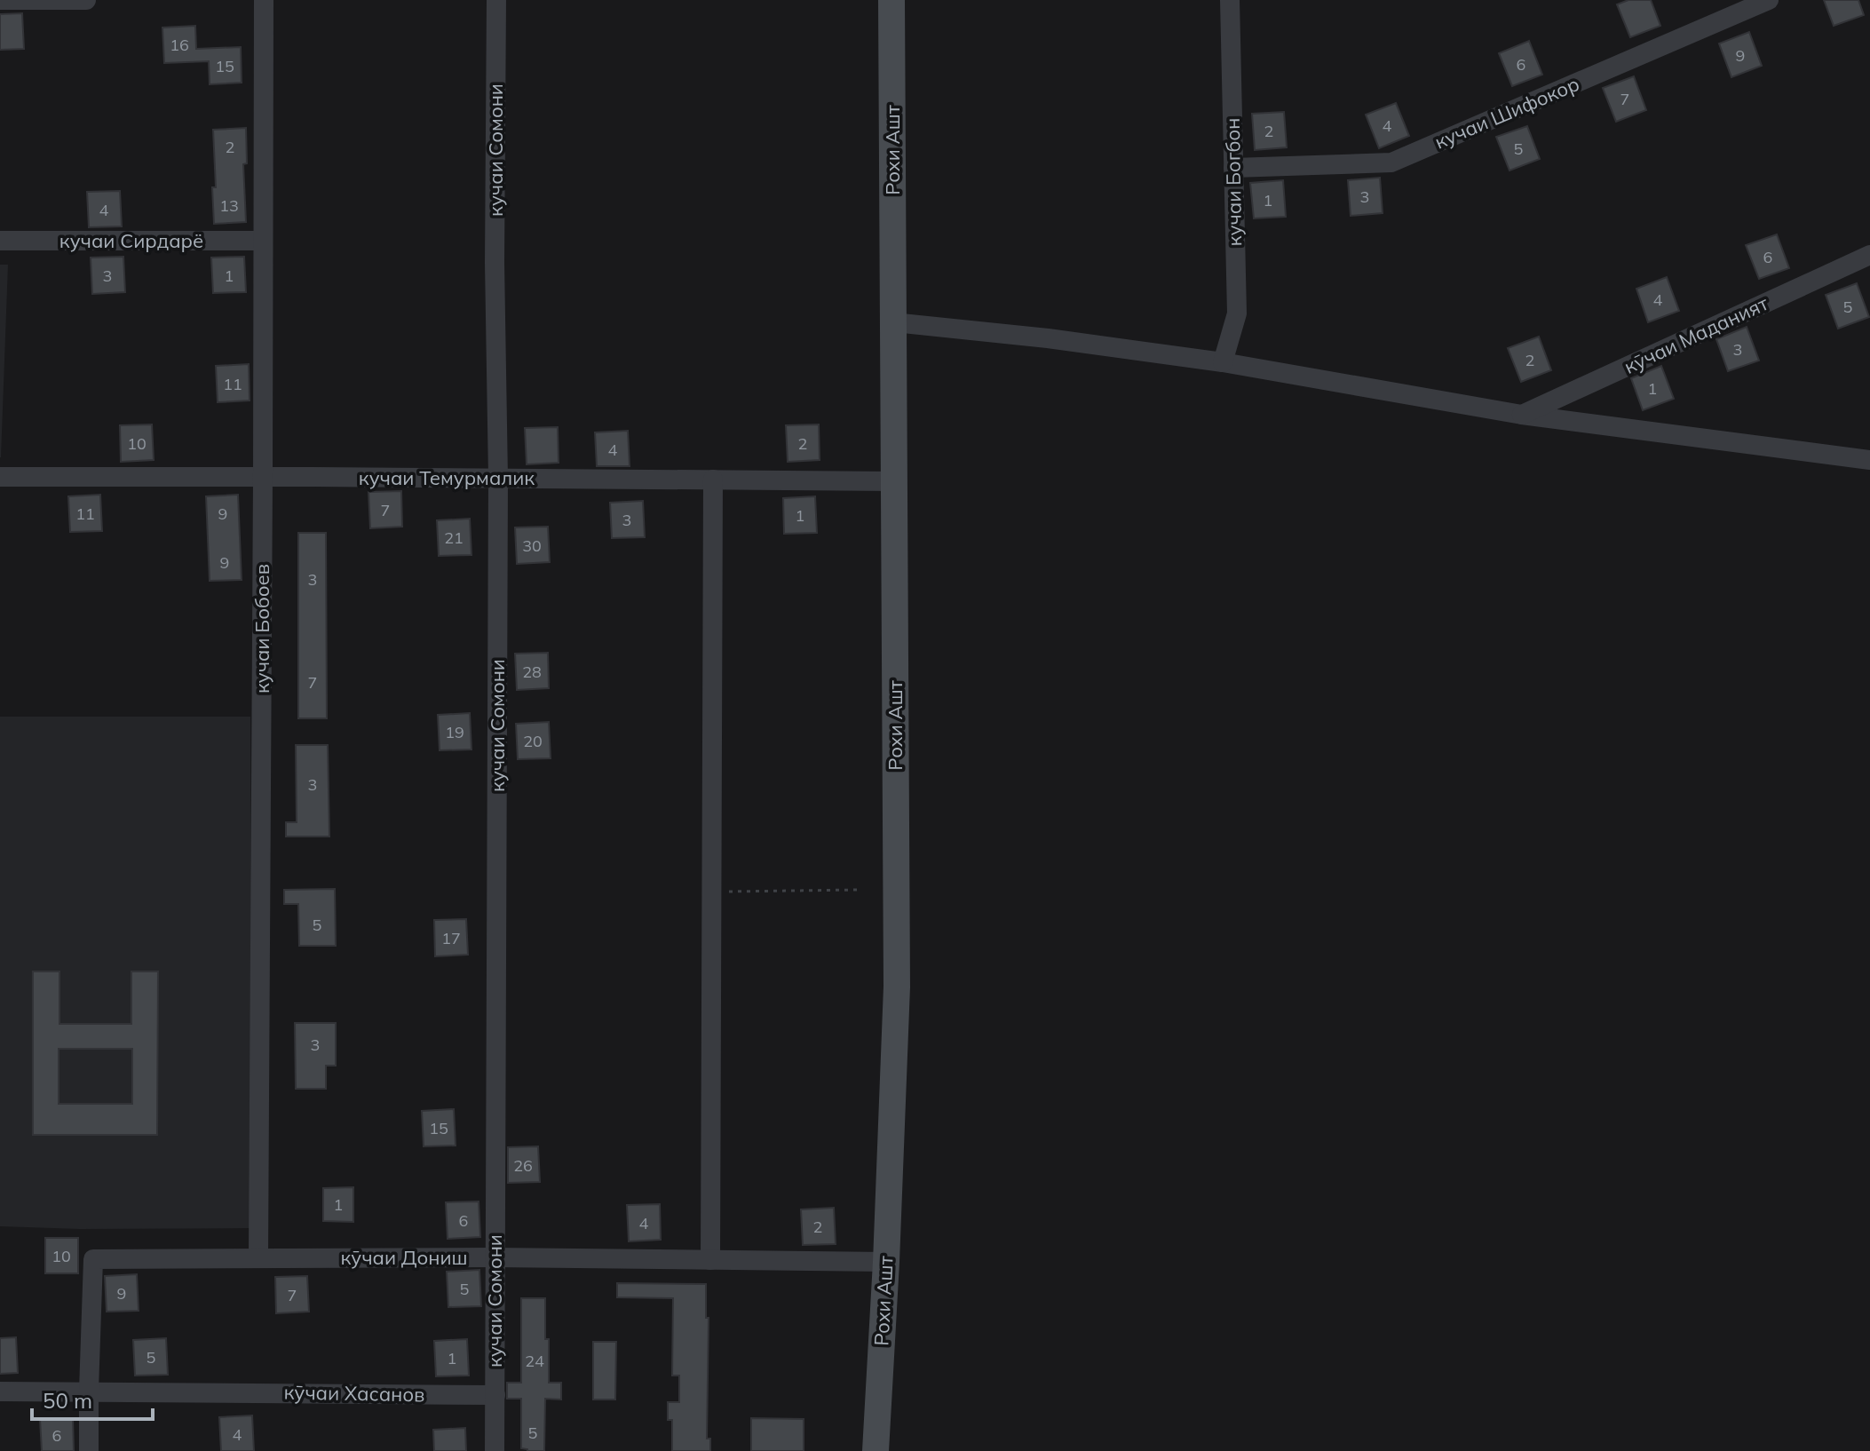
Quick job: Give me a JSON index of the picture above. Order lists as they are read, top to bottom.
{
  "streets": {
    "main road": ["Рохи Ашт"],
    "street": [
      "кучаи Шифокор",
      "кучаи Сомони",
      "кучаи Богбон",
      "кучаи Сирдарё",
      "кӯчаи Маданият",
      "кучаи Темурмалик",
      "кучаи Бобоев",
      "кӯчаи Дониш",
      "кӯчаи Хасанов"
    ]
  },
  "crossings": [
    ["кучаи Шифокор", "кучаи Богбон"],
    ["кучаи Сомони", "кучаи Темурмалик"],
    ["кучаи Сомони", "кӯчаи Дониш"],
    ["кучаи Сомони", "кӯчаи Хасанов"],
    ["Рохи Ашт", "кучаи Темурмалик"],
    ["Рохи Ашт", "кӯчаи Дониш"],
    ["кучаи Сирдарё", "кучаи Бобоев"],
    ["кучаи Темурмалик", "кучаи Бобоев"],
    ["кучаи Бобоев", "кӯчаи Дониш"],
    ["кӯчаи Дониш", "кӯчаи Хасанов"]
  ],
  "house_numbers": [
    "16",
    "9",
    "6",
    "15",
    "7",
    "4",
    "2",
    "2",
    "5",
    "3",
    "1",
    "13",
    "4",
    "6",
    "3",
    "1",
    "4",
    "5",
    "3",
    "2",
    "11",
    "1",
    "10",
    "2",
    "4",
    "7",
    "11",
    "9",
    "1",
    "3",
    "21",
    "30",
    "9",
    "3",
    "28",
    "7",
    "19",
    "20",
    "3",
    "5",
    "17",
    "3",
    "15",
    "26",
    "1",
    "6",
    "4",
    "2",
    "10",
    "5",
    "9",
    "7",
    "5",
    "1",
    "24",
    "5",
    "4",
    "6"
  ],
  "scale_bar": "50 m"
}
